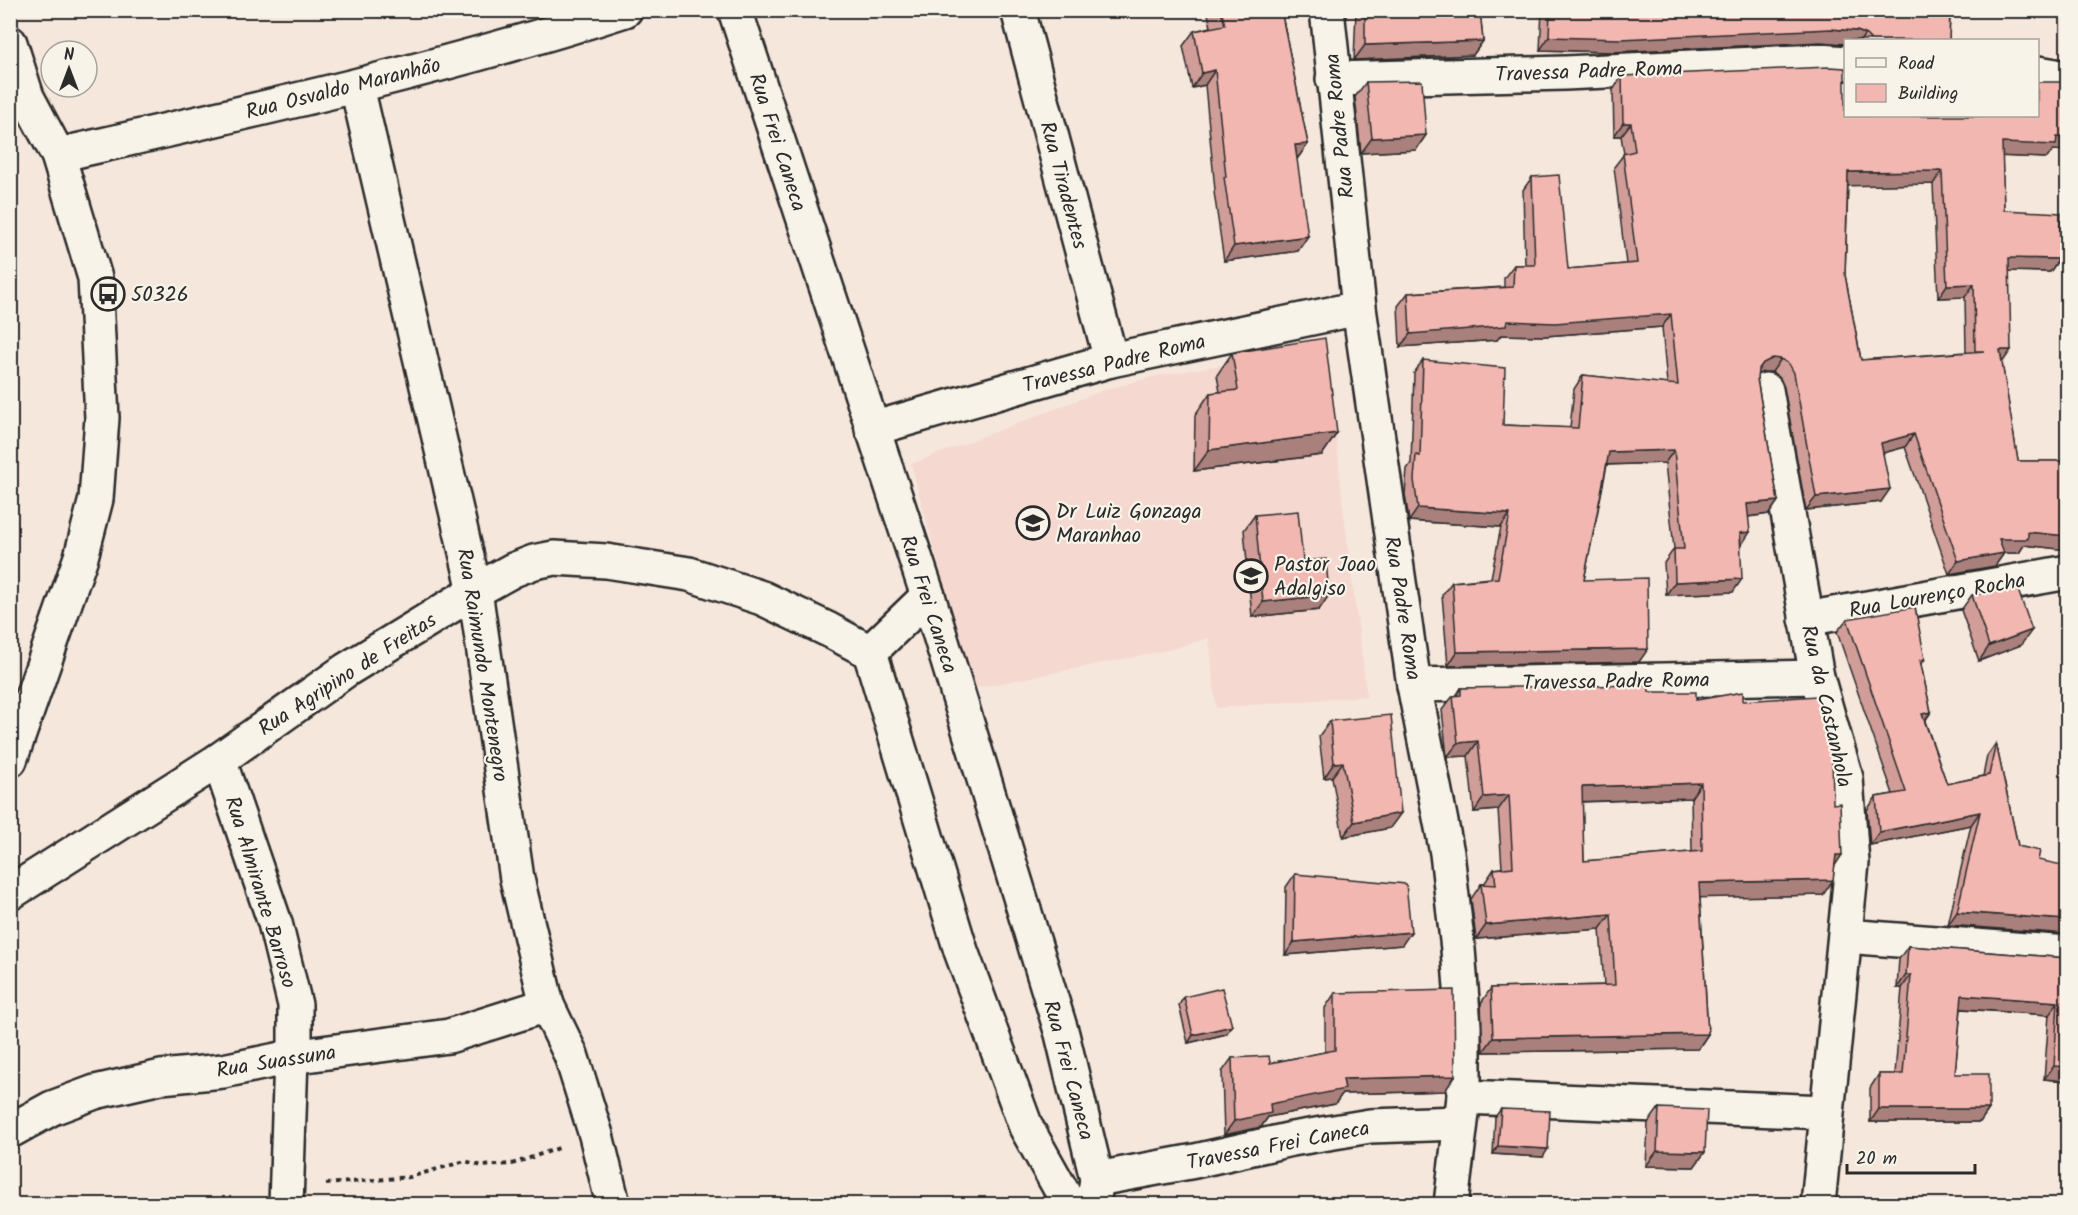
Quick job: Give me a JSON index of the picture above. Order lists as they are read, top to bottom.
{
  "streets": {
    "street": [
      "Travessa Padre Roma",
      "Rua Osvaldo Maranhão",
      "Rua Padre Roma",
      "Rua Frei Caneca",
      "Rua Tiradentes",
      "Rua Lourenço Rocha",
      "Rua Raimundo Montenegro",
      "Rua Agripino de Freitas",
      "Rua da Castanhola",
      "Rua Almirante Barroso",
      "Rua Suassuna",
      "Travessa Frei Caneca"
    ]
  },
  "crossings": [
    ["Travessa Padre Roma", "Rua Padre Roma"],
    ["Travessa Padre Roma", "Rua Frei Caneca"],
    ["Travessa Padre Roma", "Rua Tiradentes"],
    ["Travessa Padre Roma", "Rua da Castanhola"],
    ["Rua Osvaldo Maranhão", "Rua Raimundo Montenegro"],
    ["Rua Padre Roma", "Travessa Frei Caneca"],
    ["Rua Frei Caneca", "Travessa Frei Caneca"],
    ["Rua Lourenço Rocha", "Rua da Castanhola"],
    ["Rua Raimundo Montenegro", "Rua Agripino de Freitas"],
    ["Rua Raimundo Montenegro", "Rua Suassuna"],
    ["Rua Agripino de Freitas", "Rua Almirante Barroso"],
    ["Rua da Castanhola", "Travessa Frei Caneca"],
    ["Rua Almirante Barroso", "Rua Suassuna"]
  ],
  "places": {
    "bus stop": ["50326"],
    "school or university": ["Dr Luiz Gonzaga Maranhao", "Pastor Joao Adalgiso"]
  },
  "legend": ["Road", "Building"],
  "scale_bar": "20 m",
  "north": "top"
}
